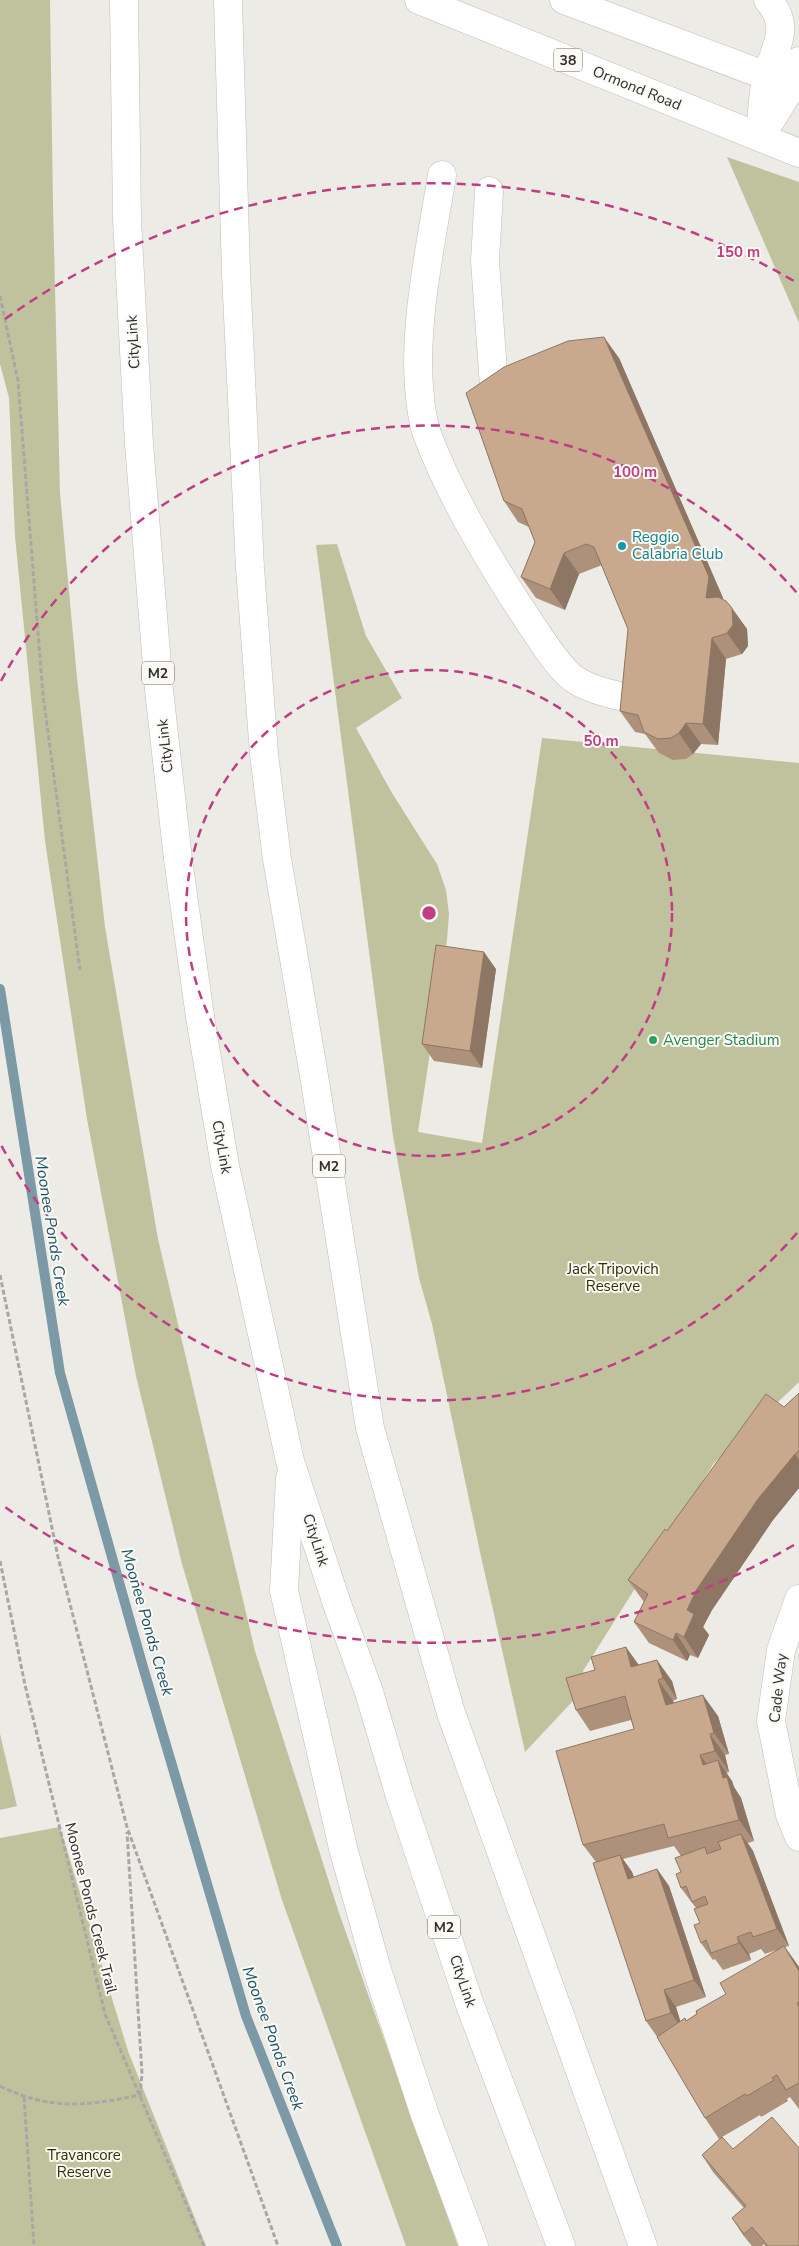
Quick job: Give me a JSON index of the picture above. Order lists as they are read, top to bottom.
{
  "streets": {
    "main road": [
      "38",
      "Ormond Road",
      "CityLink",
      "M2",
      "Cade Way"
    ],
    "path": ["Moonee Ponds Creek Trail"]
  },
  "water": ["Moonee Ponds Creek"],
  "parks": ["Jack Tripovich Reserve", "Travancore Reserve"],
  "places": ["Reggio Calabria Club", "Avenger Stadium"],
  "rings": ["150 m", "100 m", "50 m"]
}
